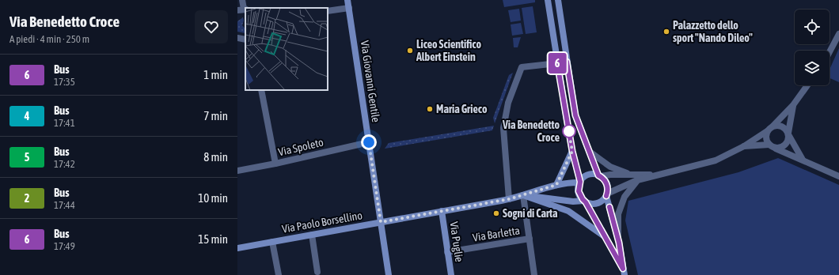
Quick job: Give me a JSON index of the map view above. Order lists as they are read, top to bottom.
{
  "streets": {
    "street": [
      "Via Giovanni Gentile",
      "Via Spoleto",
      "Via Paolo Borsellino",
      "Via Barletta",
      "Via Puglie"
    ]
  },
  "crossings": [
    ["Via Giovanni Gentile", "Via Spoleto"],
    ["Via Giovanni Gentile", "Via Paolo Borsellino"],
    ["Via Paolo Borsellino", "Via Puglie"],
    ["Via Barletta", "Via Puglie"]
  ],
  "places": [
    "Palazzetto dello sport \"Nando Dileo\"",
    "Liceo Scientifico Albert Einstein",
    "Maria Grieco",
    "Via Benedetto Croce",
    "Sogni di Carta"
  ],
  "lines": ["bus line 6"],
  "page": {
    "heading": ["Via Benedetto Croce", "A piedi · 4 min · 250 m"],
    "on_map": "6",
    "list": [
      {
        "mark": "6",
        "name": "Bus",
        "note": "17:35",
        "value": "1 min"
      },
      {
        "mark": "4",
        "name": "Bus",
        "note": "17:41",
        "value": "7 min"
      },
      {
        "mark": "5",
        "name": "Bus",
        "note": "17:42",
        "value": "8 min"
      },
      {
        "mark": "2",
        "name": "Bus",
        "note": "17:44",
        "value": "10 min"
      },
      {
        "mark": "6",
        "name": "Bus",
        "note": "17:49",
        "value": "15 min"
      }
    ]
  }
}
